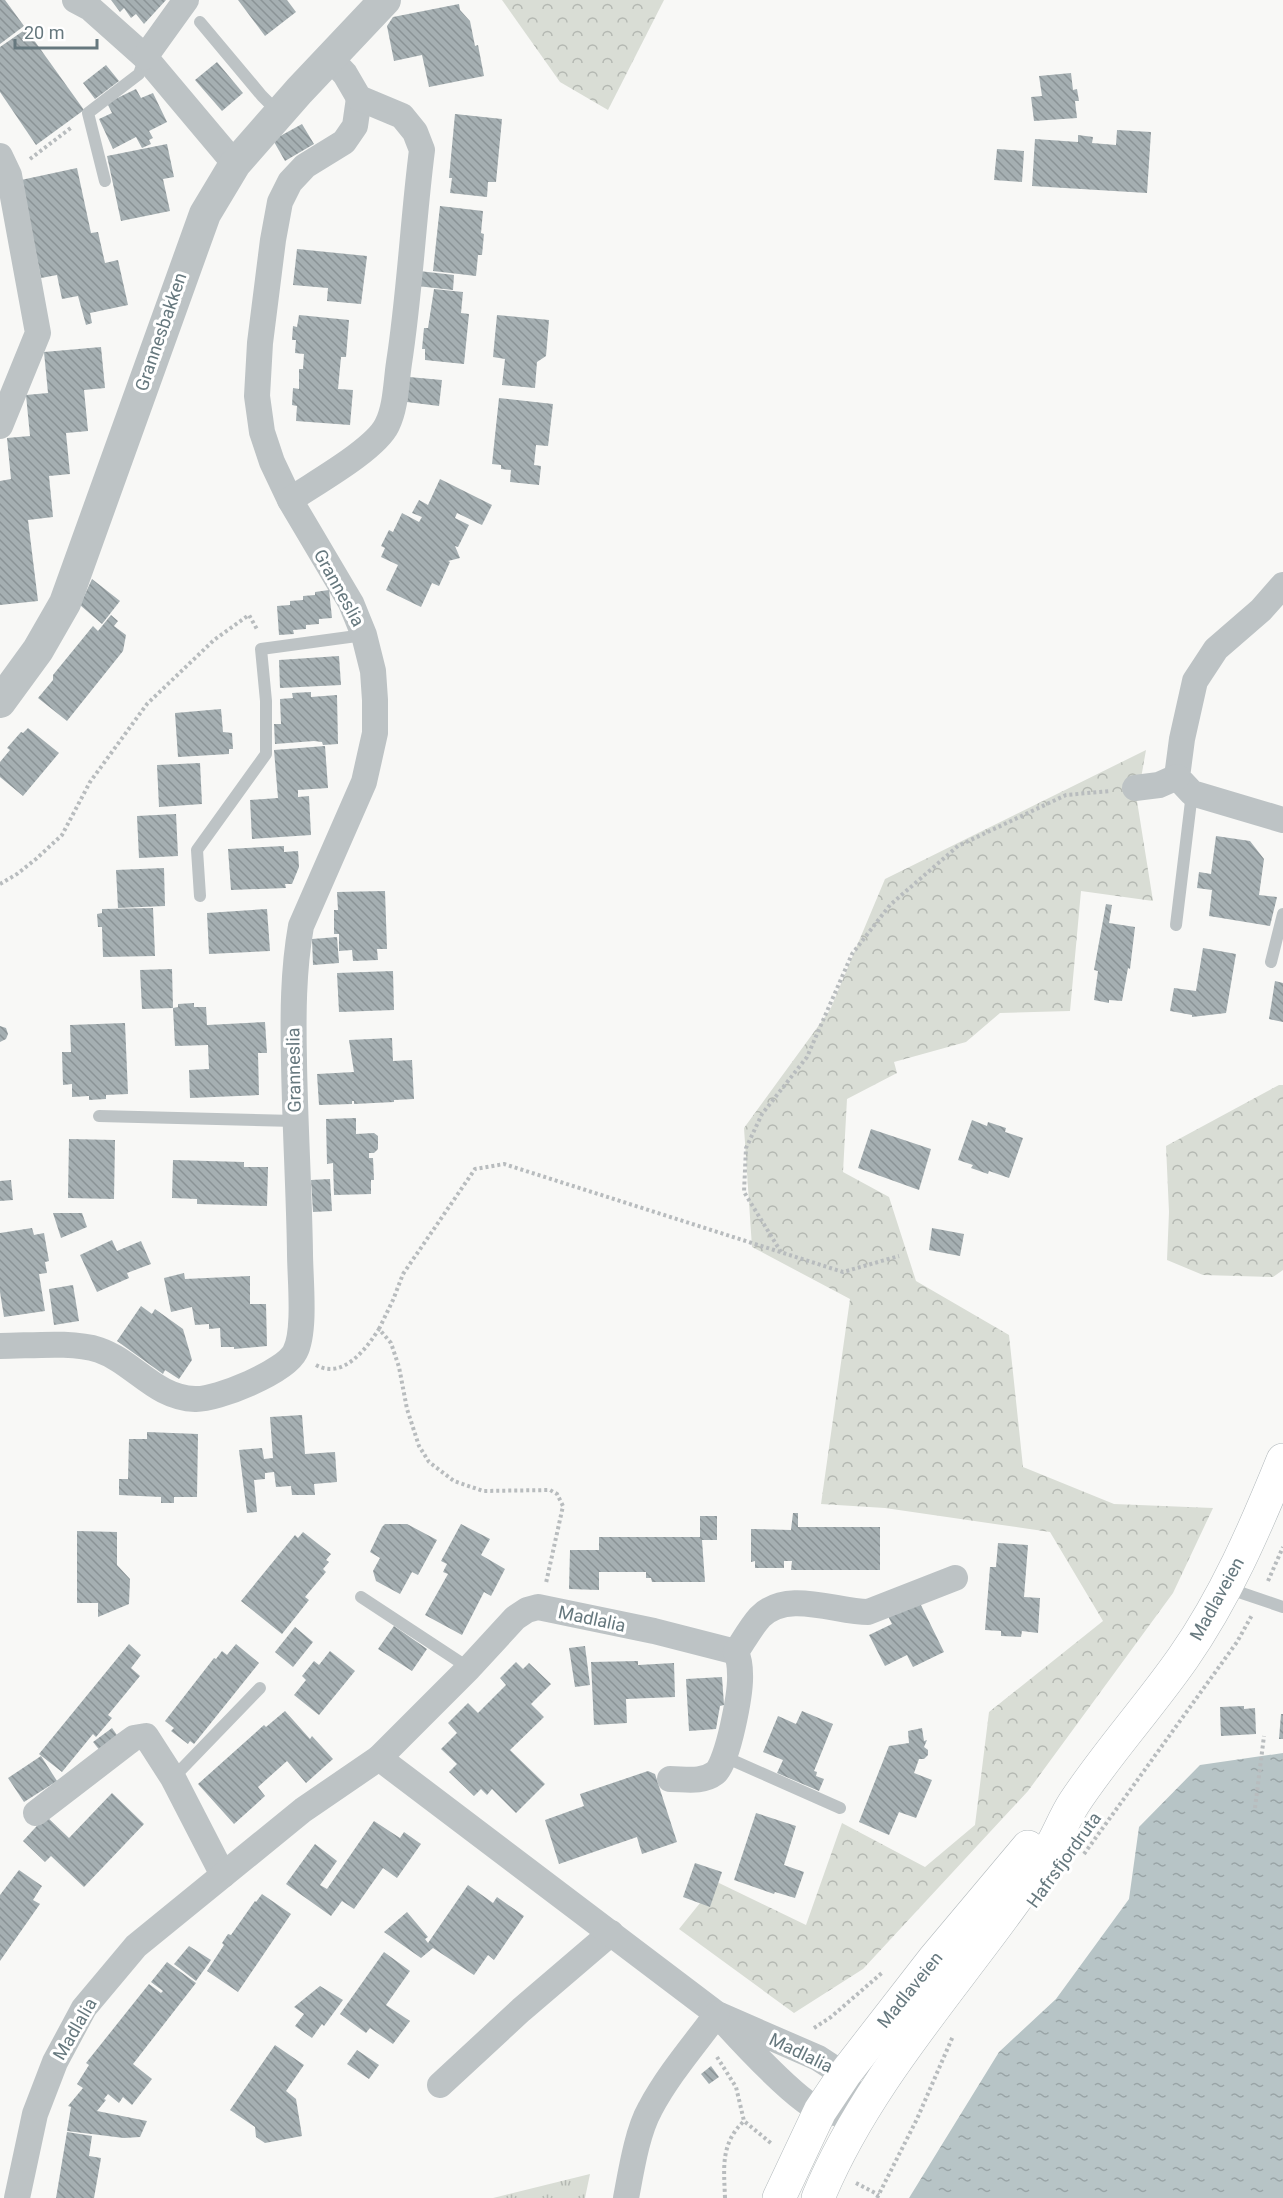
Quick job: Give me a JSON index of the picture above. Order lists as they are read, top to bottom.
{
  "streets": {
    "main road": ["Madlaveien"],
    "street": ["Grannesbakken", "Granneslia", "Madlalia"],
    "path": ["Hafrsfjordruta"]
  },
  "crossings": [
    ["Madlaveien", "Madlalia"]
  ],
  "scale_bar": "20 m"
}
